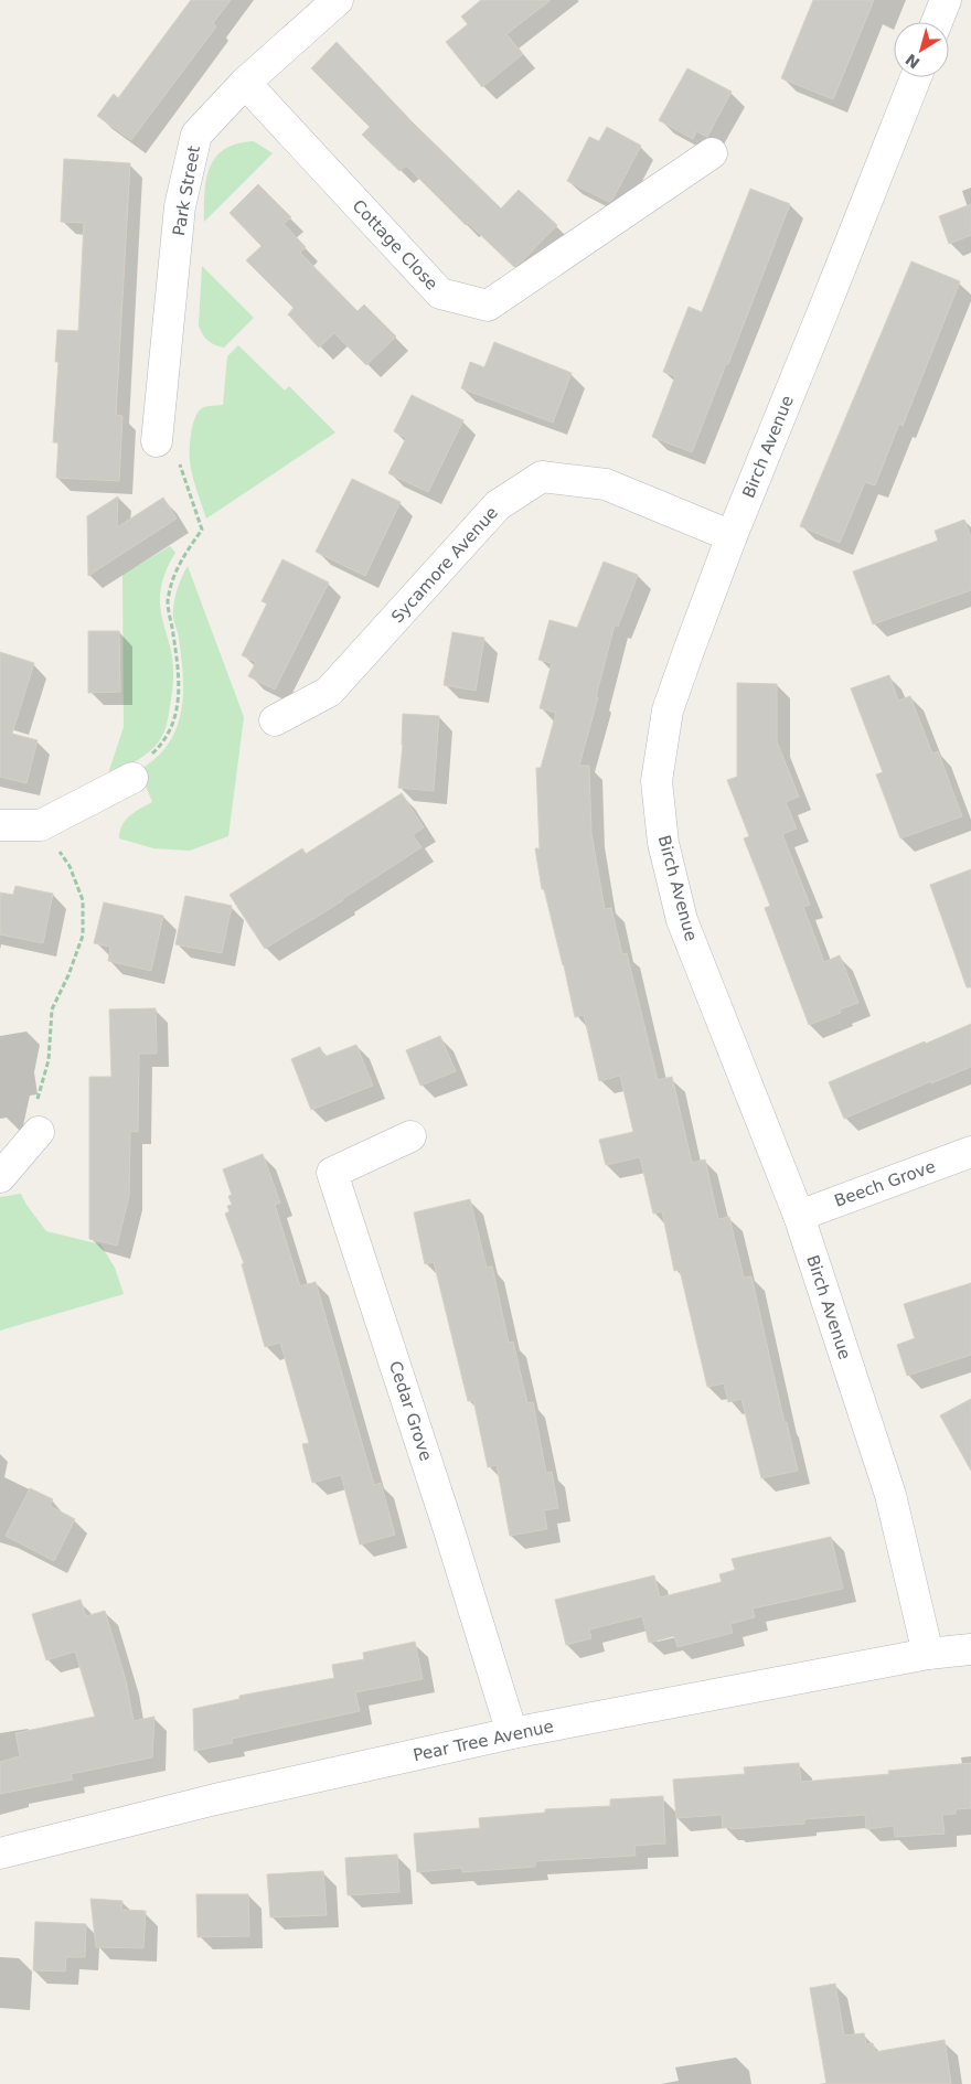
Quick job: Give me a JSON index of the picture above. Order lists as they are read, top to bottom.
{
  "streets": {
    "street": [
      "Park Street",
      "Cottage Close",
      "Birch Avenue",
      "Sycamore Avenue",
      "Beech Grove",
      "Cedar Grove",
      "Pear Tree Avenue"
    ]
  },
  "crossings": [
    ["Park Street", "Cottage Close"],
    ["Birch Avenue", "Sycamore Avenue"],
    ["Birch Avenue", "Beech Grove"],
    ["Birch Avenue", "Pear Tree Avenue"],
    ["Cedar Grove", "Pear Tree Avenue"]
  ],
  "north": "bottom left"
}
